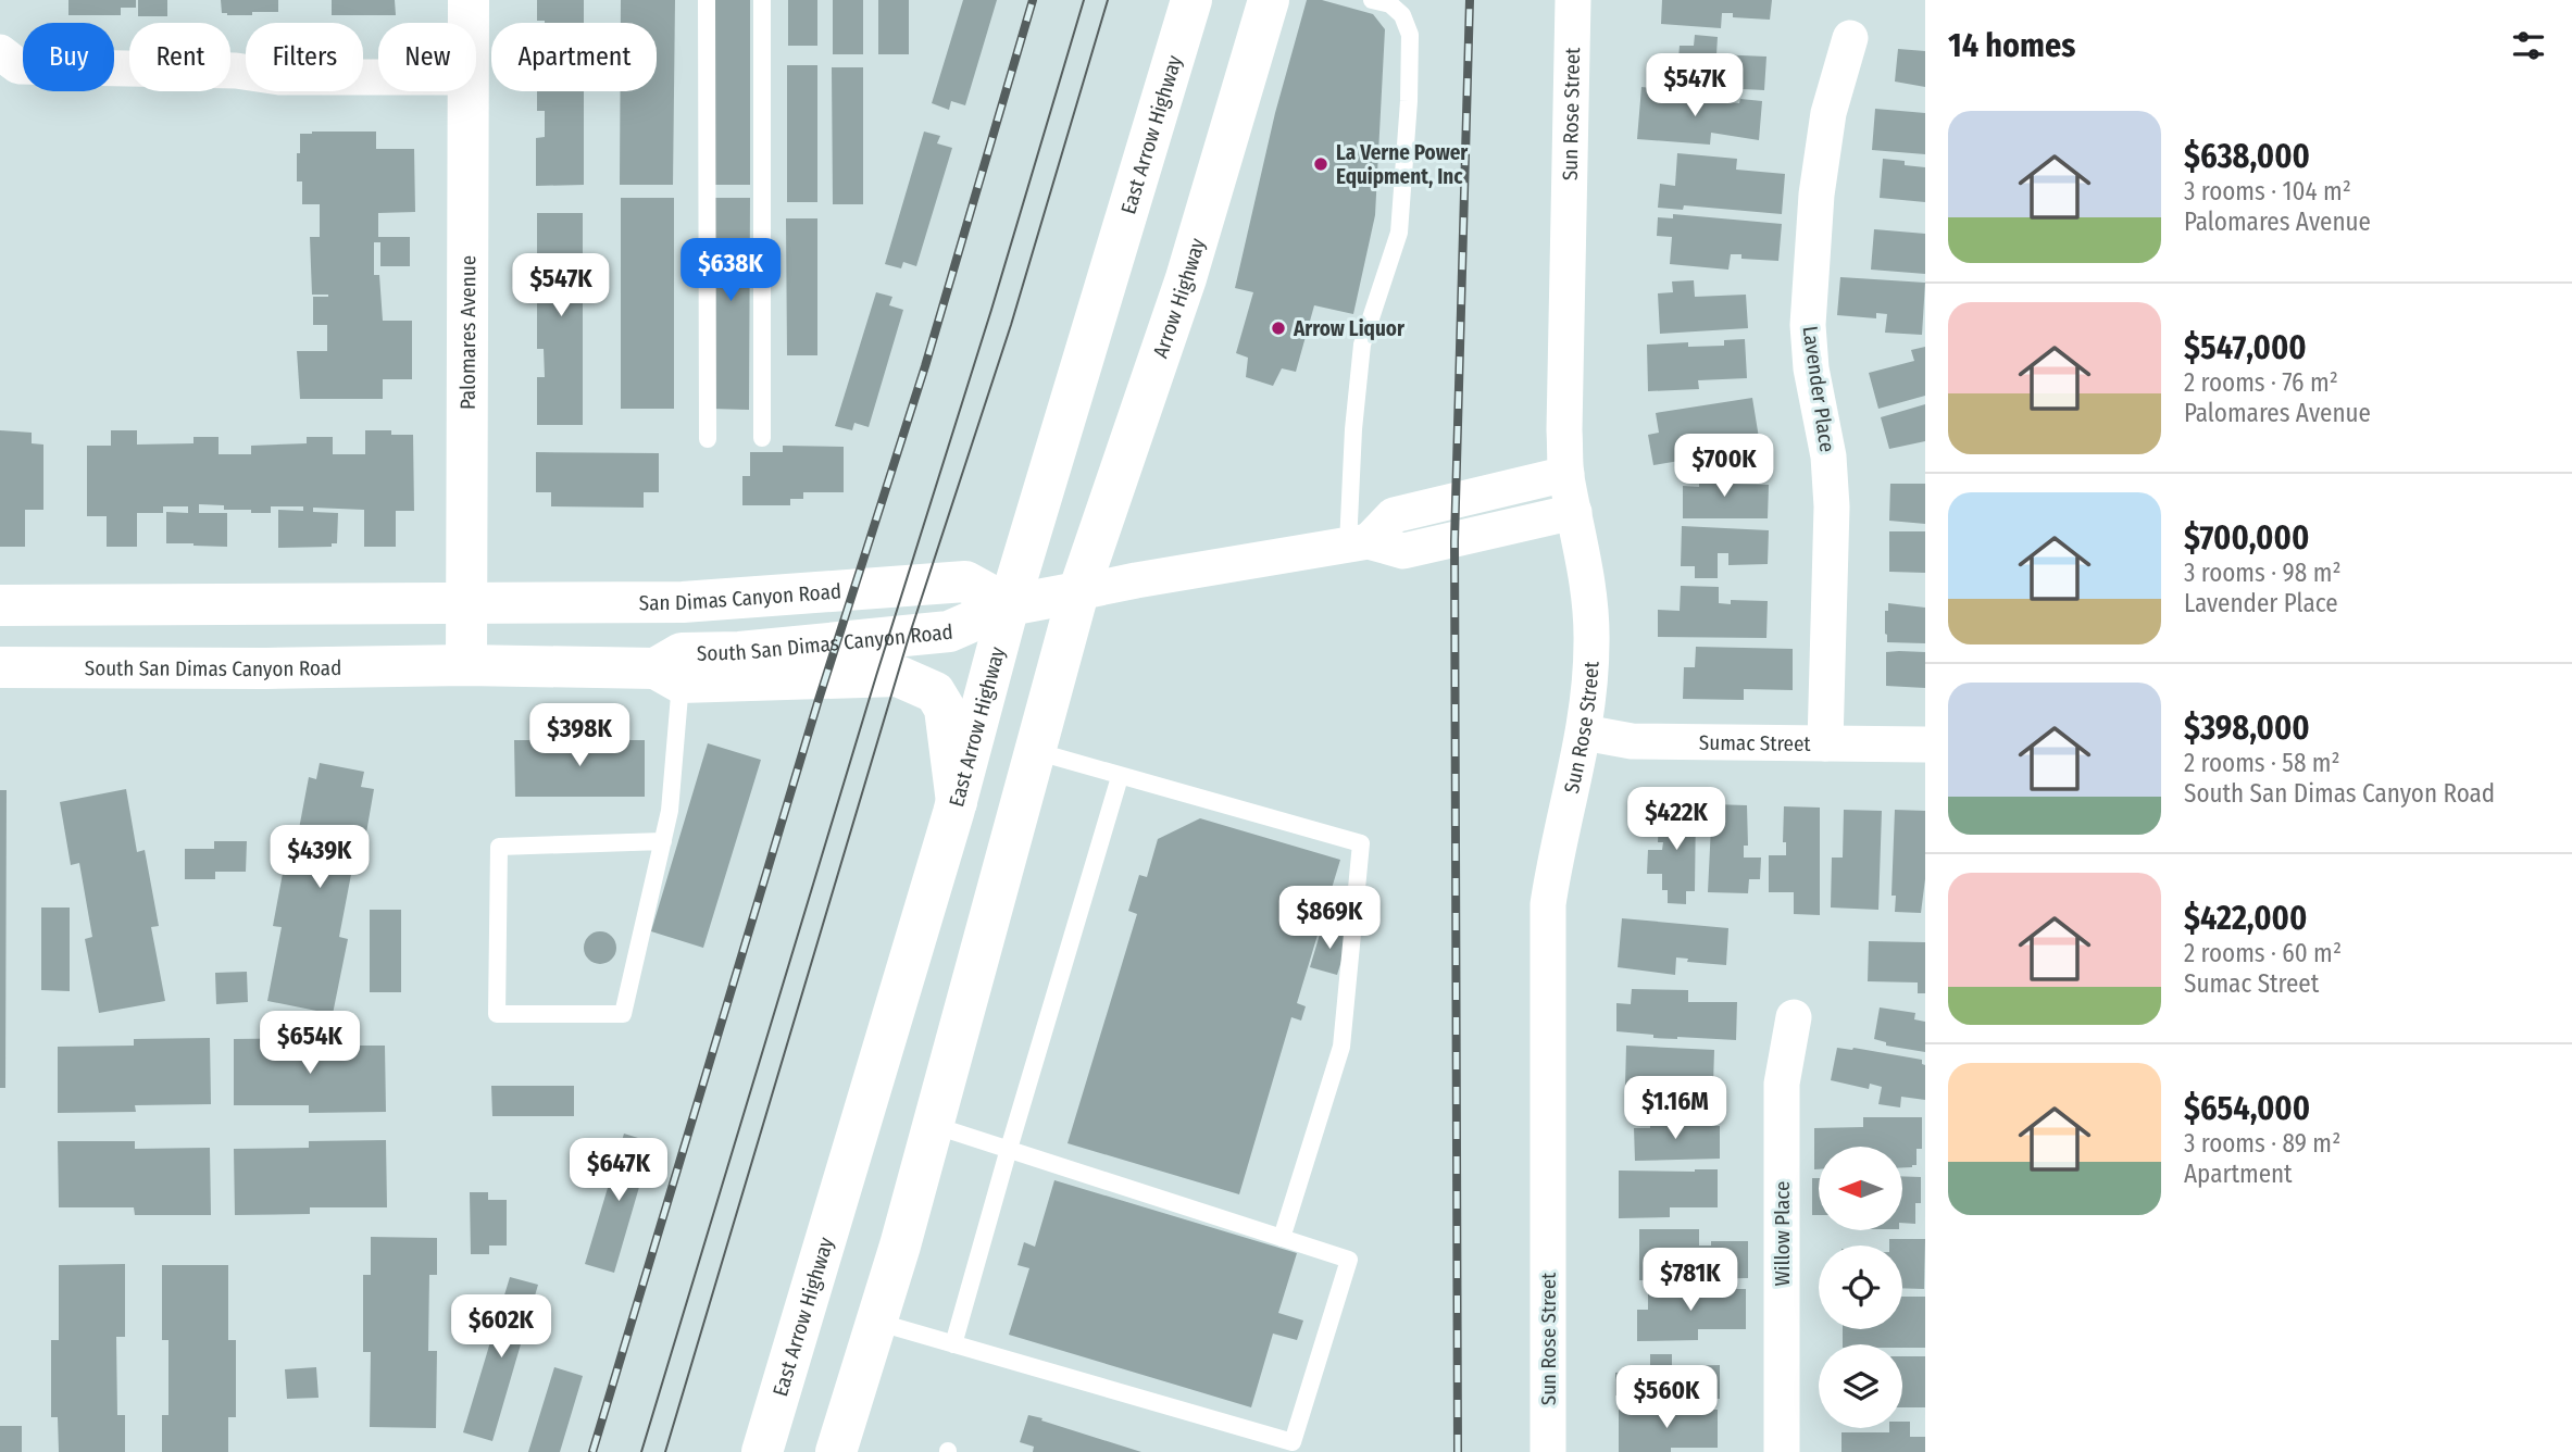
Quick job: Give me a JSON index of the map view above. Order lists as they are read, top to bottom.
{
  "streets": {
    "main road": [
      "East Arrow Highway",
      "Arrow Highway",
      "Palomares Avenue",
      "San Dimas Canyon Road",
      "South San Dimas Canyon Road"
    ],
    "street": [
      "Sun Rose Street",
      "Lavender Place",
      "Sumac Street",
      "Willow Place"
    ]
  },
  "crossings": [
    ["Sun Rose Street", "South San Dimas Canyon Road"],
    ["Sun Rose Street", "Sumac Street"],
    ["East Arrow Highway", "San Dimas Canyon Road"],
    ["East Arrow Highway", "South San Dimas Canyon Road"],
    ["Arrow Highway", "South San Dimas Canyon Road"],
    ["Palomares Avenue", "San Dimas Canyon Road"],
    ["Palomares Avenue", "South San Dimas Canyon Road"],
    ["Lavender Place", "Sumac Street"],
    ["San Dimas Canyon Road", "South San Dimas Canyon Road"]
  ],
  "places": ["La Verne Power Equipment, Inc", "Arrow Liquor"],
  "north": "left",
  "page": {
    "heading": "14 homes",
    "chip": [
      "Buy",
      "Rent",
      "Filters",
      "New",
      "Apartment"
    ],
    "price": [
      "$547K",
      "$638K",
      "$547K",
      "$700K",
      "$398K",
      "$422K",
      "$439K",
      "$869K",
      "$654K",
      "$1.16M",
      "$647K",
      "$781K",
      "$602K",
      "$560K"
    ],
    "list": [
      {
        "name": "$638,000",
        "note": "3 rooms · 104 m² · Palomares Avenue"
      },
      {
        "name": "$547,000",
        "note": "2 rooms · 76 m² · Palomares Avenue"
      },
      {
        "name": "$700,000",
        "note": "3 rooms · 98 m² · Lavender Place"
      },
      {
        "name": "$398,000",
        "note": "2 rooms · 58 m² · South San Dimas Canyon Road"
      },
      {
        "name": "$422,000",
        "note": "2 rooms · 60 m² · Sumac Street"
      },
      {
        "name": "$654,000",
        "note": "3 rooms · 89 m² · Apartment"
      }
    ]
  }
}
